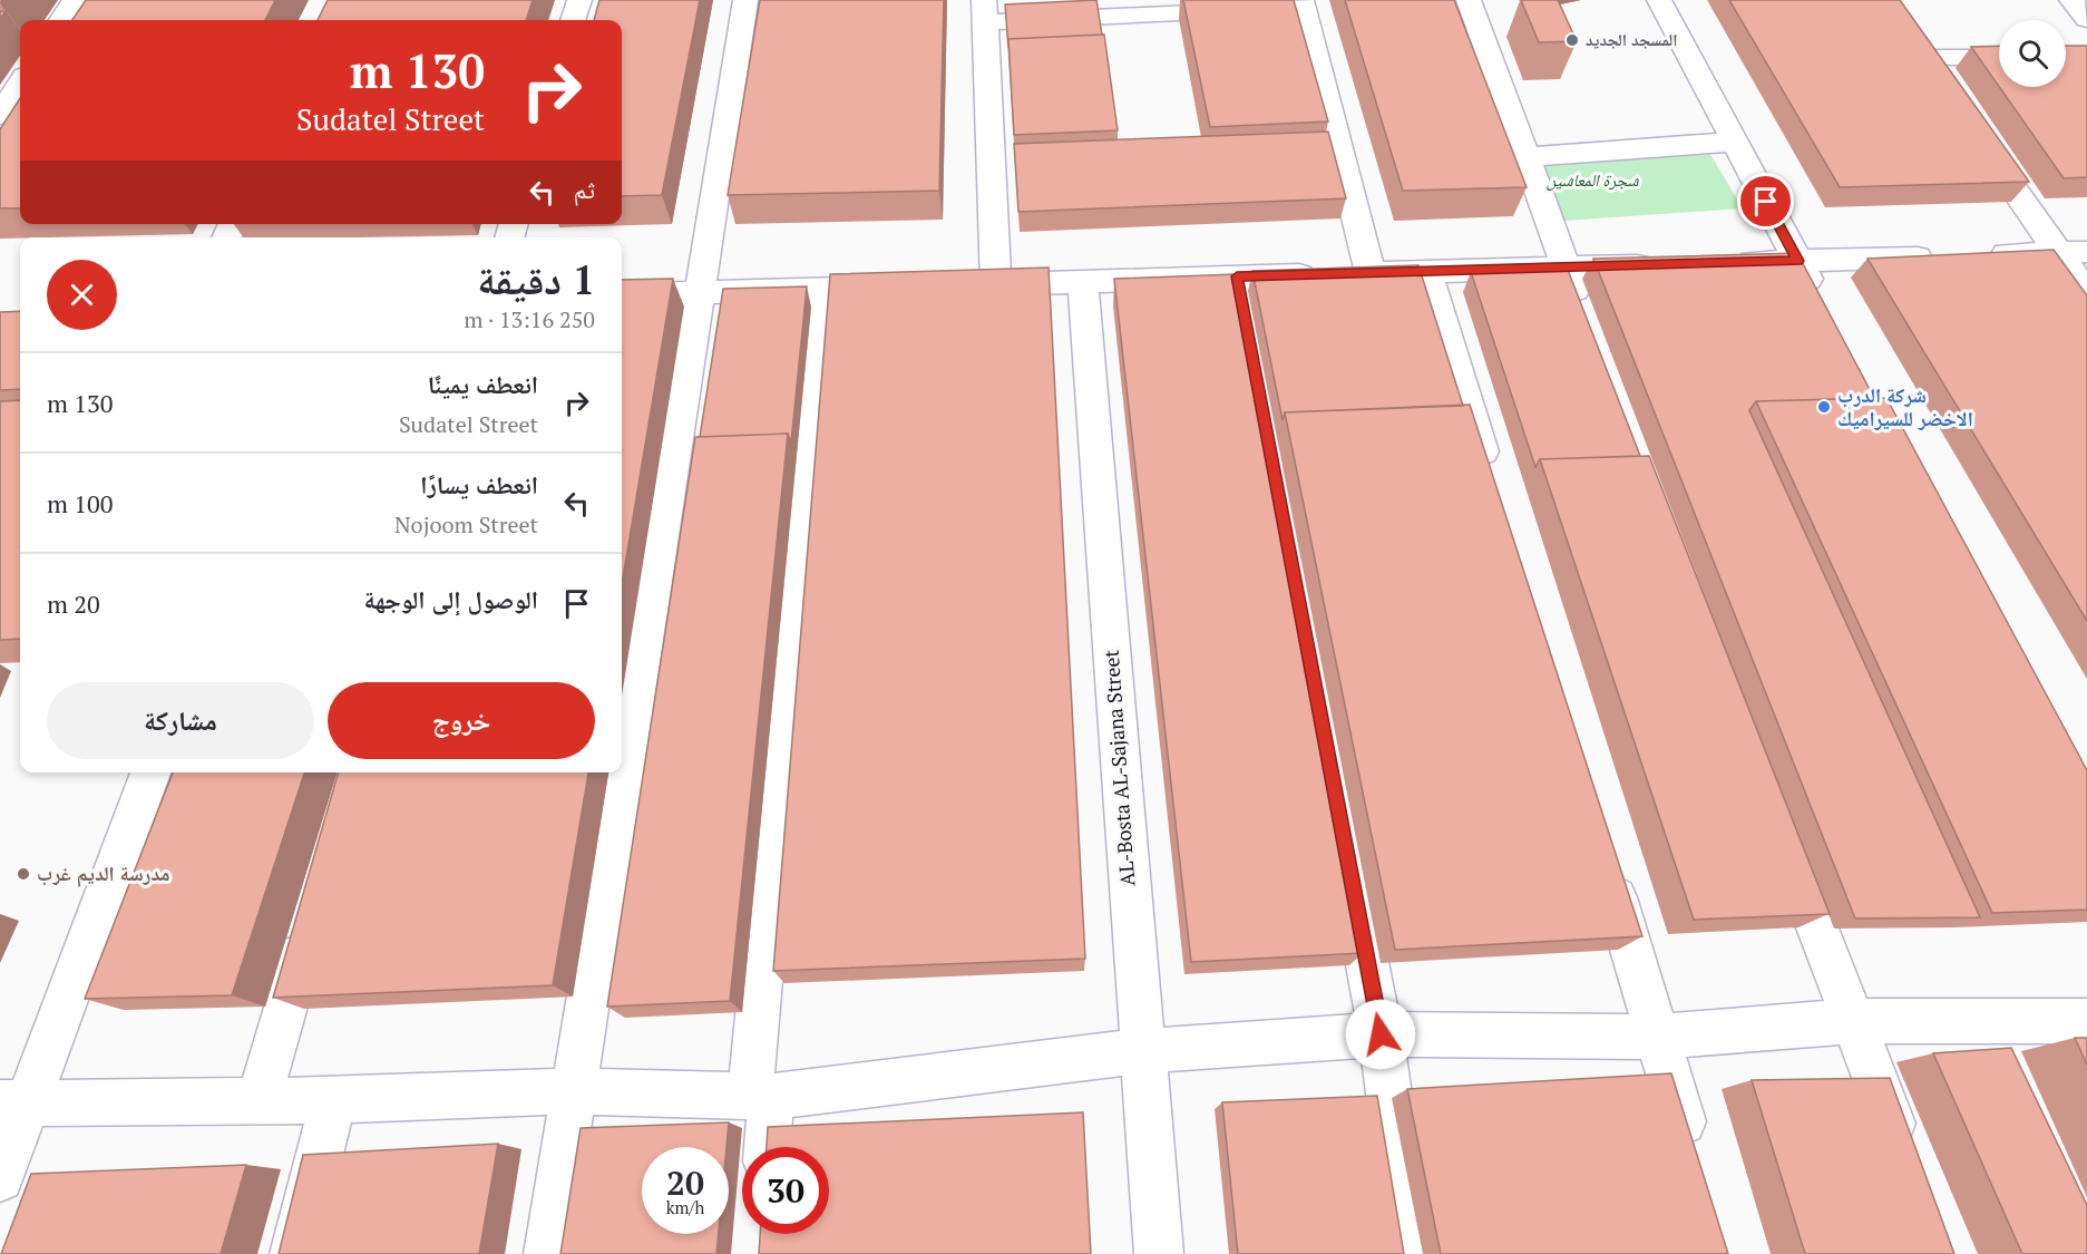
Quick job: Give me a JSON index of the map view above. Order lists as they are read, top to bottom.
{
  "streets": {
    "street": ["AL-Bosta AL-Sajana Street"]
  },
  "parks": ["شجرة المعاشين"],
  "places": ["المسجد الجديد", "شركة الدرب الاخضر للسيراميك", "مدرسة الديم غرب"],
  "page": {
    "turn": ["130 m", "Sudatel Street"],
    "then": "ثم",
    "heading": ["1 دقيقة", "250 m · 13:16"],
    "list": [
      {
        "name": "انعطف يمينًا",
        "note": "Sudatel Street",
        "value": "130 m"
      },
      {
        "name": "انعطف يسارًا",
        "note": "Nojoom Street",
        "value": "100 m"
      },
      {
        "name": "الوصول إلى الوجهة",
        "value": "20 m"
      }
    ],
    "buttons": ["خروج", "مشاركة"],
    "speed": "20 km/h",
    "limit": "30"
  }
}
